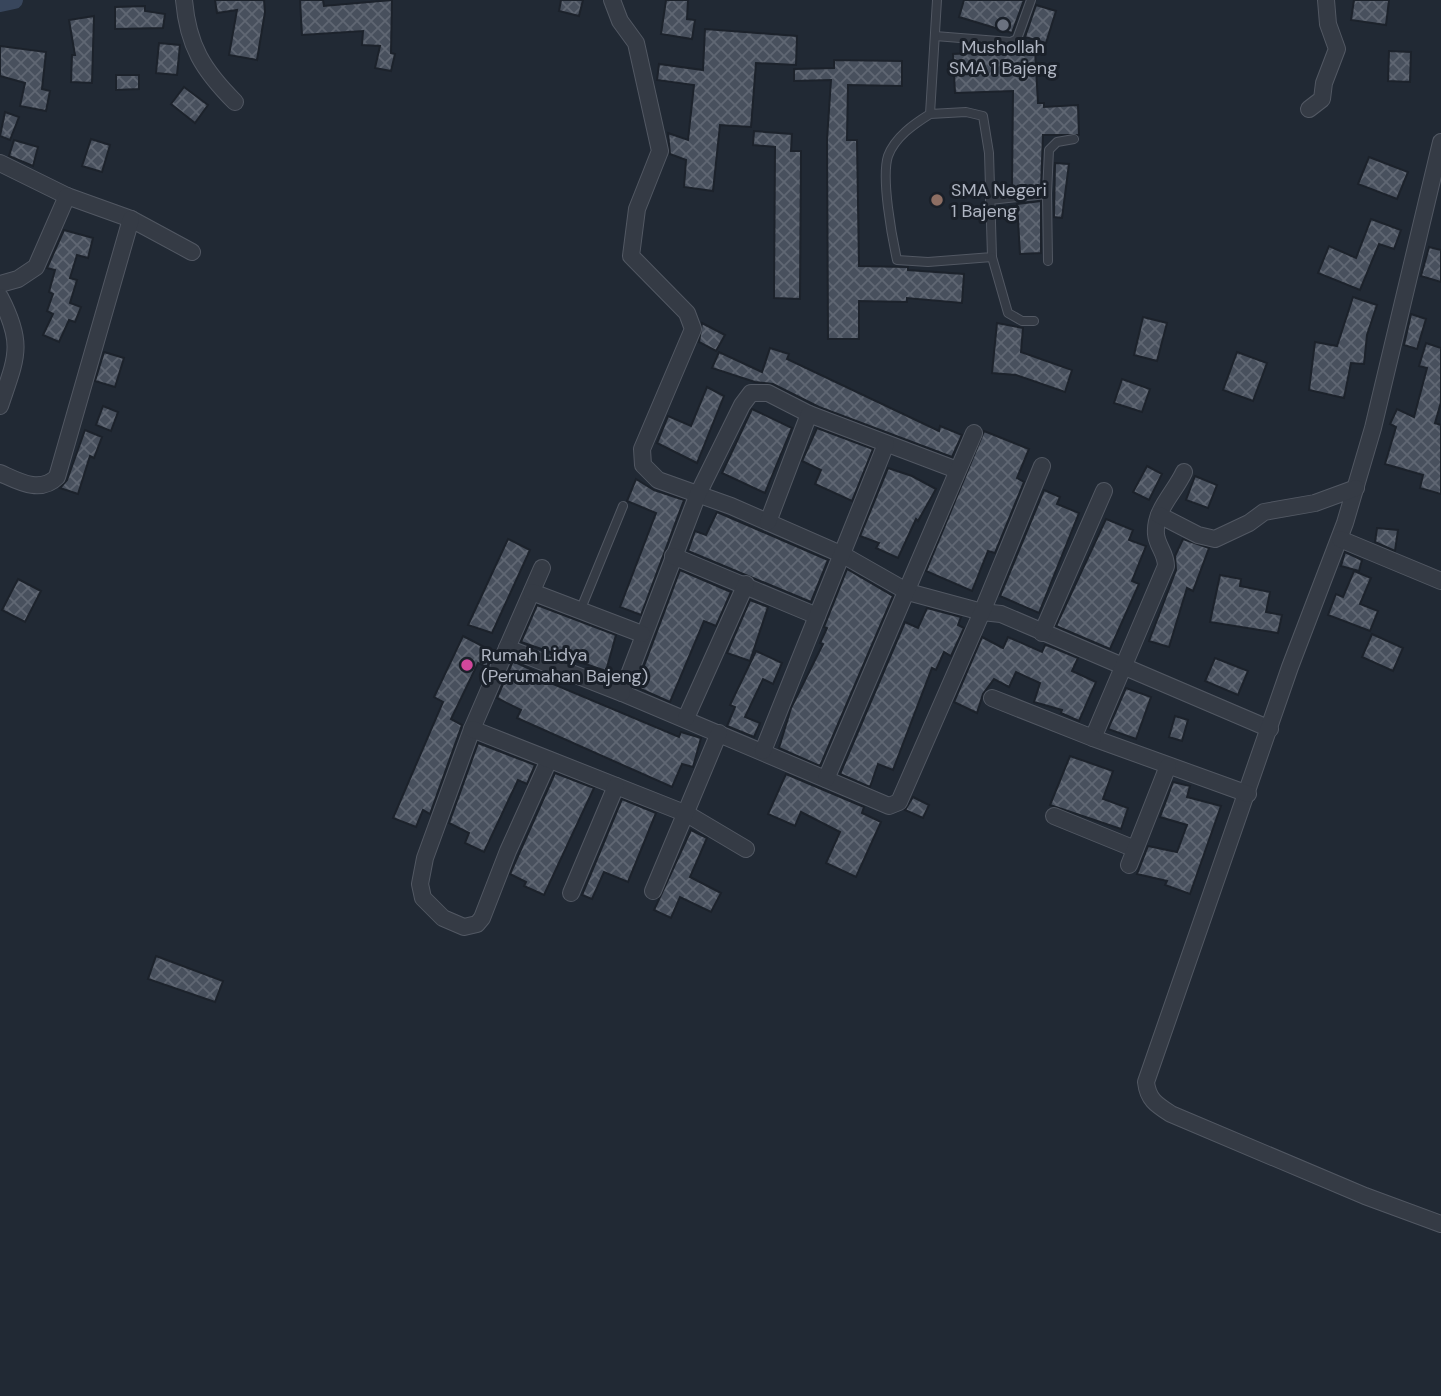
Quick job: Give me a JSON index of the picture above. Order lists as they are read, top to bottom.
{
  "places": ["Mushollah SMA 1 Bajeng", "SMA Negeri 1 Bajeng", "Rumah Lidya (Perumahan Bajeng)"]
}
